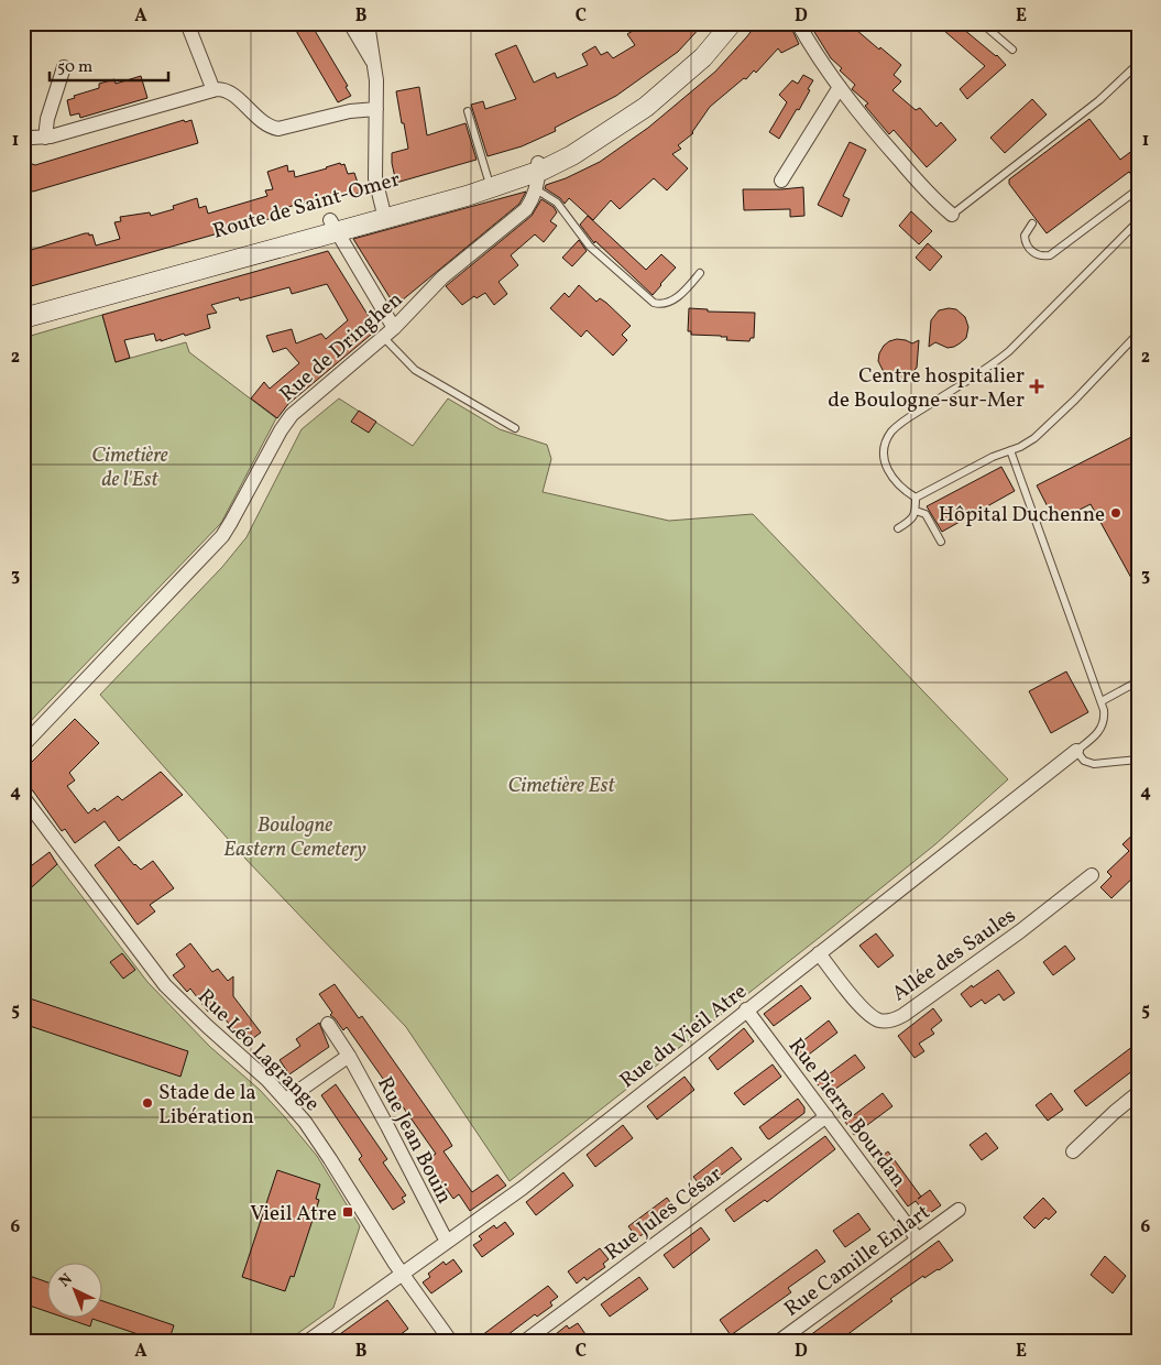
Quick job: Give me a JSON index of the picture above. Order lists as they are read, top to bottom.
{
  "streets": {
    "main road": ["Route de Saint-Omer"],
    "street": [
      "Rue de Dringhen",
      "Allée des Saules",
      "Rue du Vieil Atre",
      "Rue Léo Lagrange",
      "Rue Pierre Bourdan",
      "Rue Jean Bouin",
      "Rue Jules César",
      "Rue Camille Enlart"
    ]
  },
  "crossings": [
    ["Route de Saint-Omer", "Rue de Dringhen"],
    ["Allée des Saules", "Rue du Vieil Atre"],
    ["Rue du Vieil Atre", "Rue Léo Lagrange"],
    ["Rue du Vieil Atre", "Rue Pierre Bourdan"],
    ["Rue du Vieil Atre", "Rue Jean Bouin"],
    ["Rue Pierre Bourdan", "Rue Jules César"],
    ["Rue Pierre Bourdan", "Rue Camille Enlart"]
  ],
  "parks": ["Cimetière de l'Est", "Cimetière Est", "Boulogne Eastern Cemetery"],
  "places": {
    "health": ["Centre hospitalier de Boulogne-sur-Mer"],
    "other": ["Hôpital Duchenne", "Stade de la Libération"],
    "transit": ["Vieil Atre"]
  },
  "scale_bar": "50 m",
  "north": "top left",
  "grid": {
    "columns": [
      "A",
      "B",
      "C",
      "D",
      "E"
    ],
    "rows": [
      "1",
      "2",
      "3",
      "4",
      "5",
      "6"
    ]
  }
}
